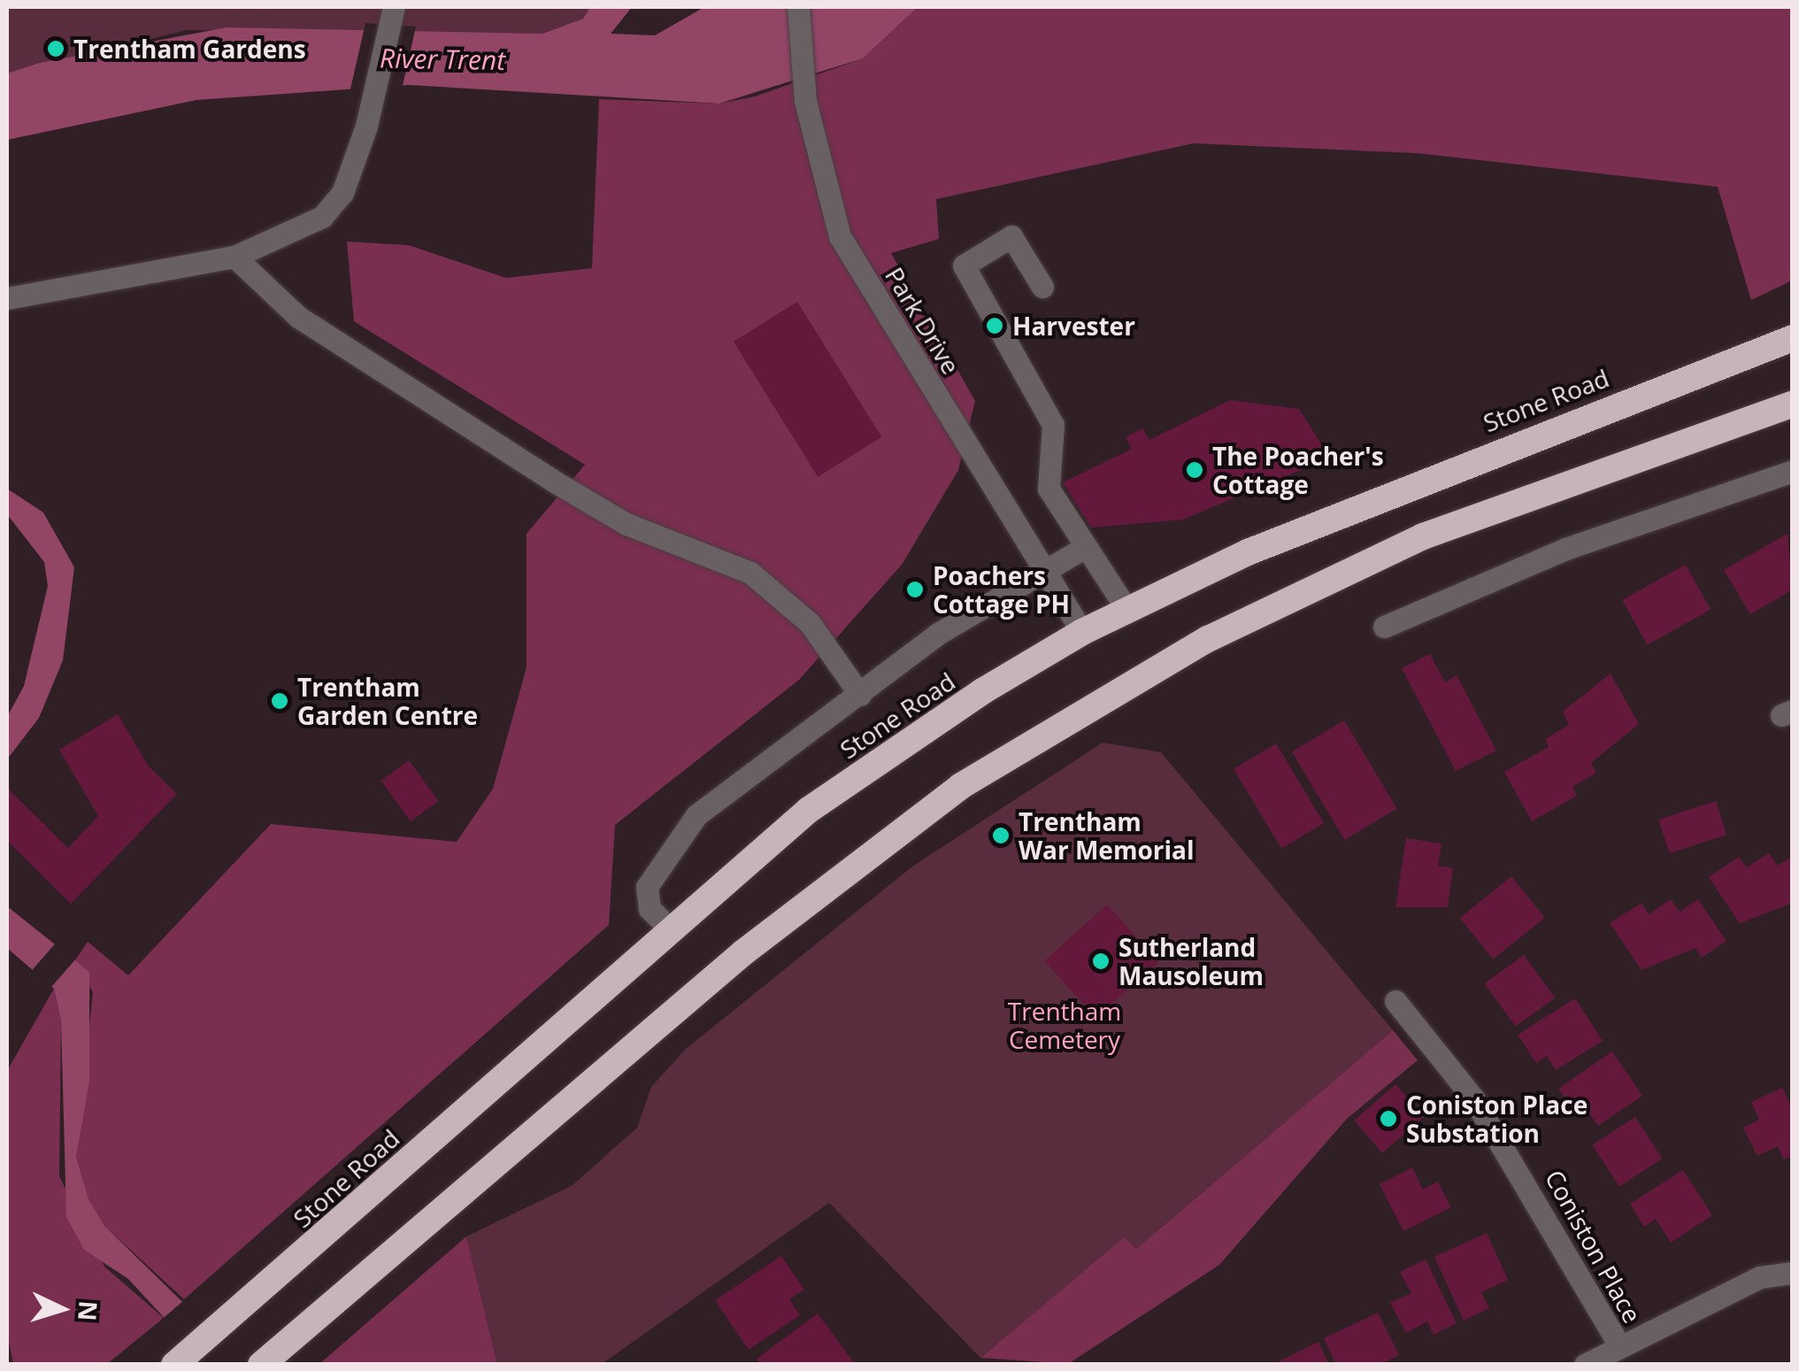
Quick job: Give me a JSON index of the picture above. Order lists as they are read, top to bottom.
{
  "streets": {
    "highway": ["Stone Road"],
    "street": ["Park Drive", "Coniston Place"]
  },
  "crossings": [
    ["Park Drive", "Stone Road"]
  ],
  "water": ["River Trent"],
  "parks": ["Trentham Cemetery"],
  "places": [
    "Trentham Gardens",
    "Harvester",
    "The Poacher's Cottage",
    "Poachers Cottage PH",
    "Trentham Garden Centre",
    "Trentham War Memorial",
    "Sutherland Mausoleum",
    "Coniston Place Substation"
  ],
  "north": "right"
}
